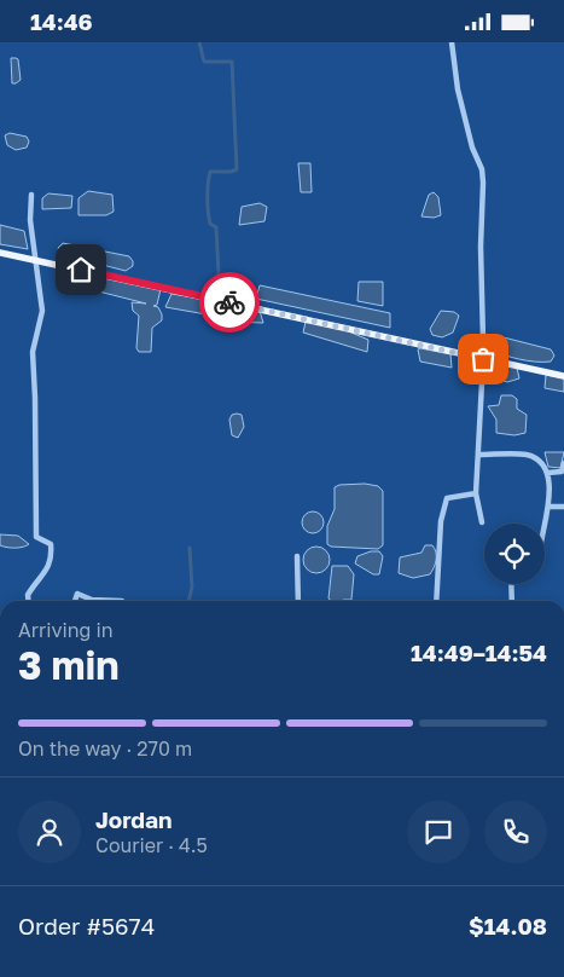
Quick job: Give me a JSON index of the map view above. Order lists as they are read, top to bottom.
{
  "page": {
    "status": "14:46",
    "heading": ["3 min", "Arriving in", "14:49–14:54"],
    "panel": [
      "Jordan",
      "Courier · 4.5",
      "Order #5674",
      "$14.08"
    ],
    "bar": "On the way · 270 m"
  }
}
